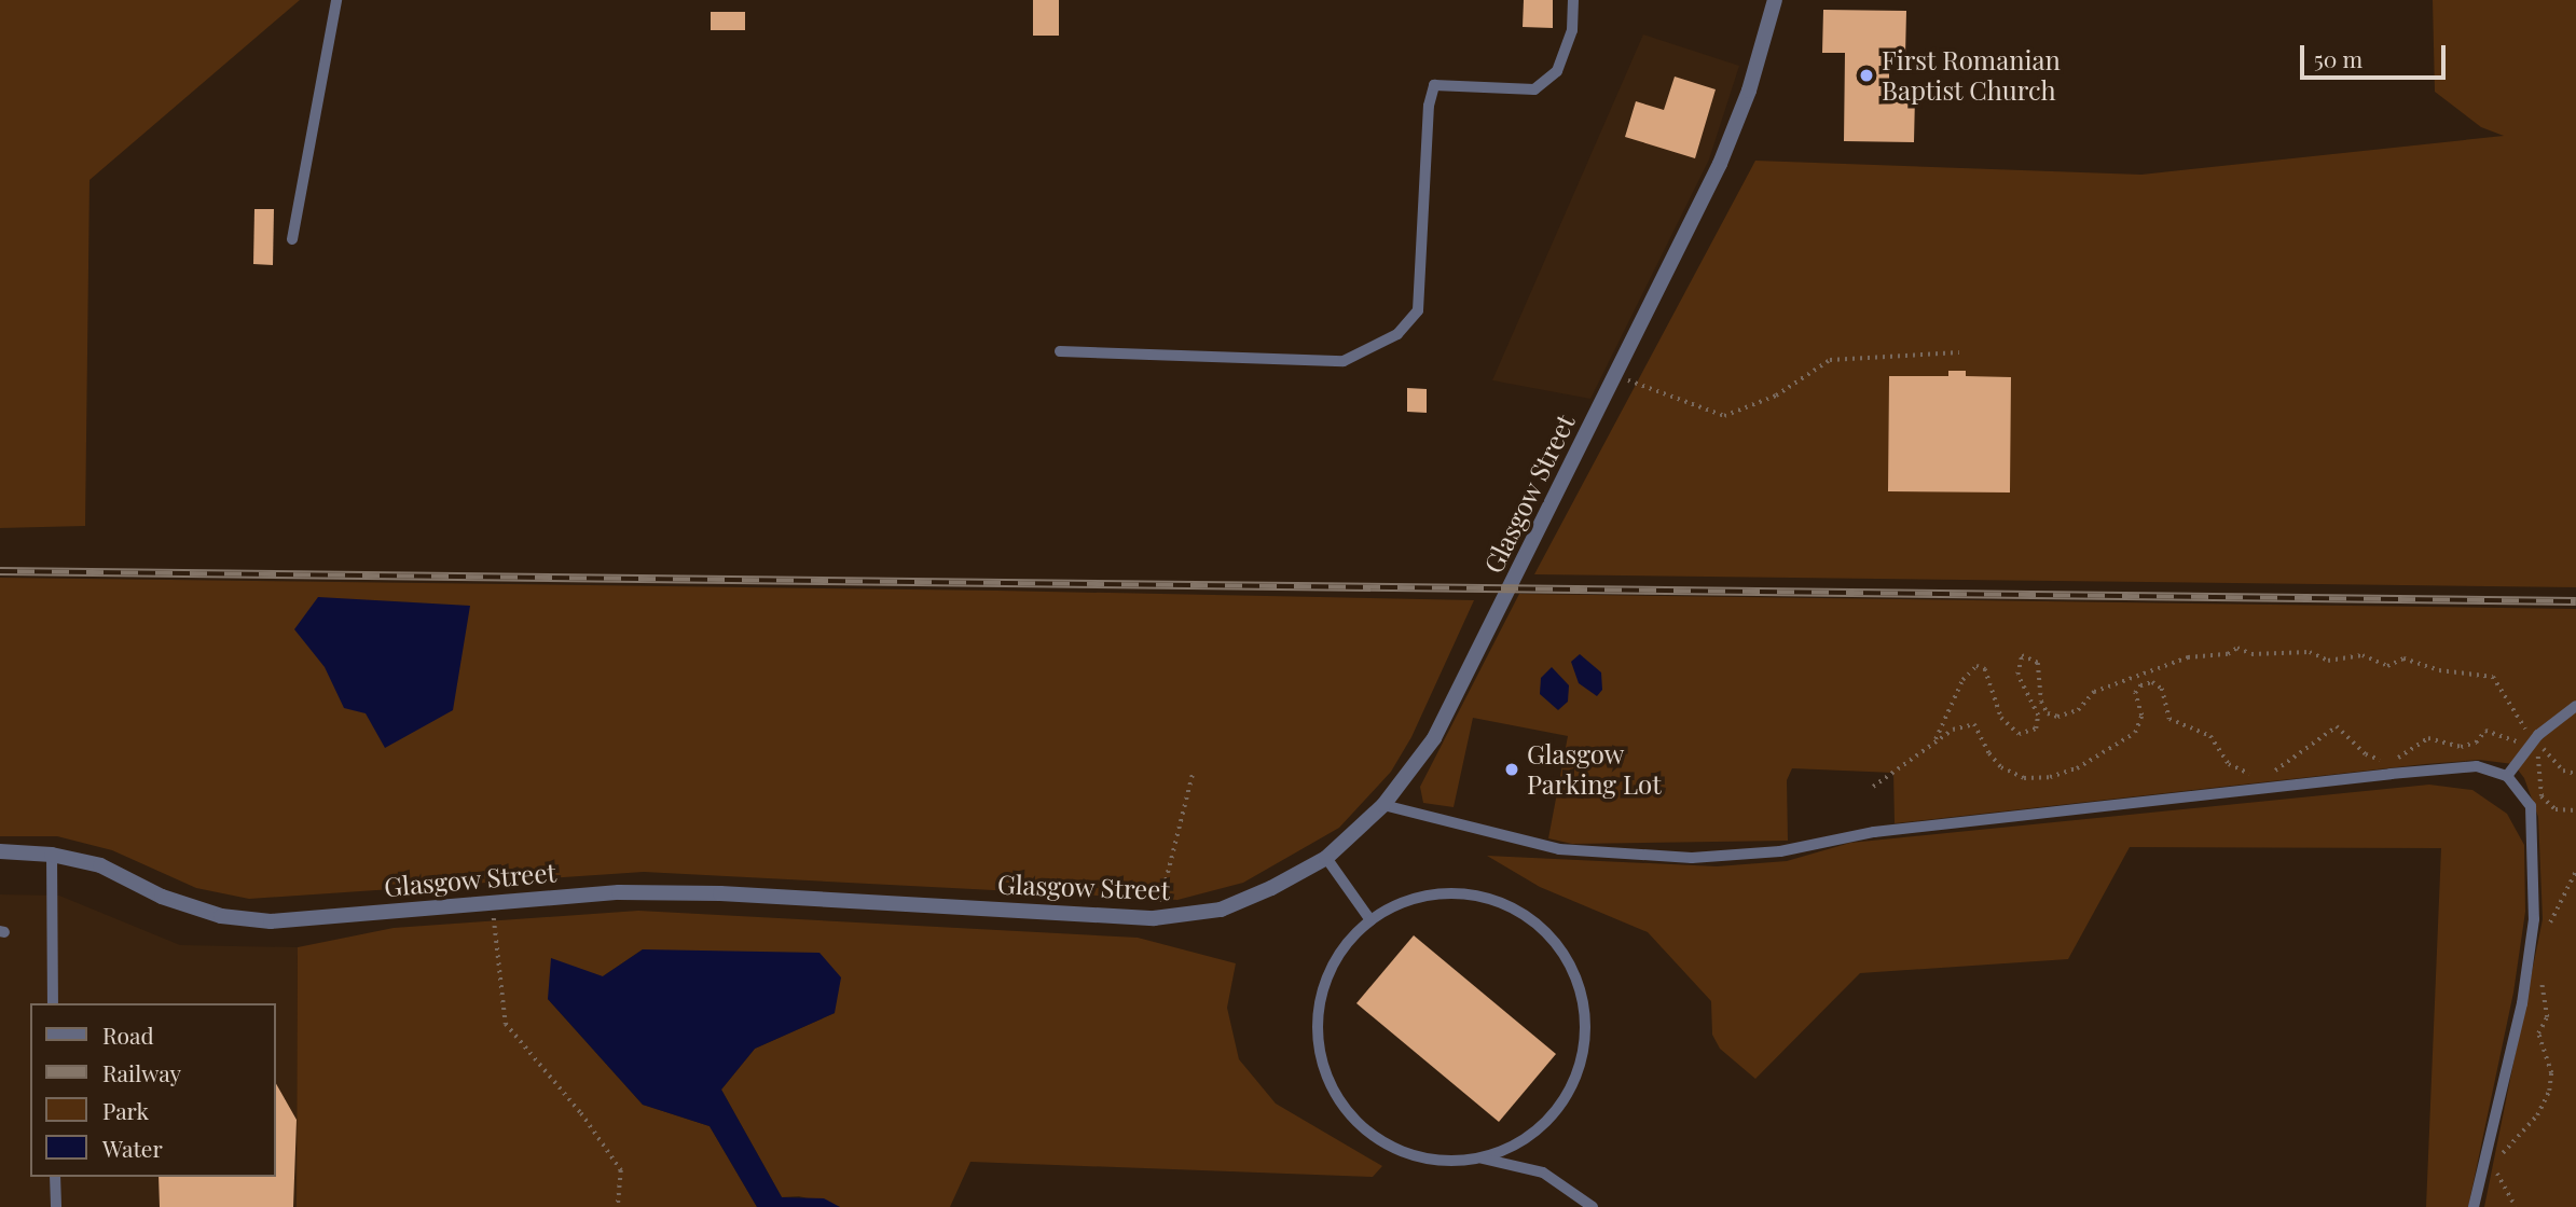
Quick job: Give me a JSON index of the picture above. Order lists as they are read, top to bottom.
{
  "streets": {
    "street": ["Glasgow Street"]
  },
  "places": ["First Romanian Baptist Church", "Glasgow Parking Lot"],
  "legend": [
    "Road",
    "Railway",
    "Park",
    "Water"
  ],
  "scale_bar": "50 m"
}
